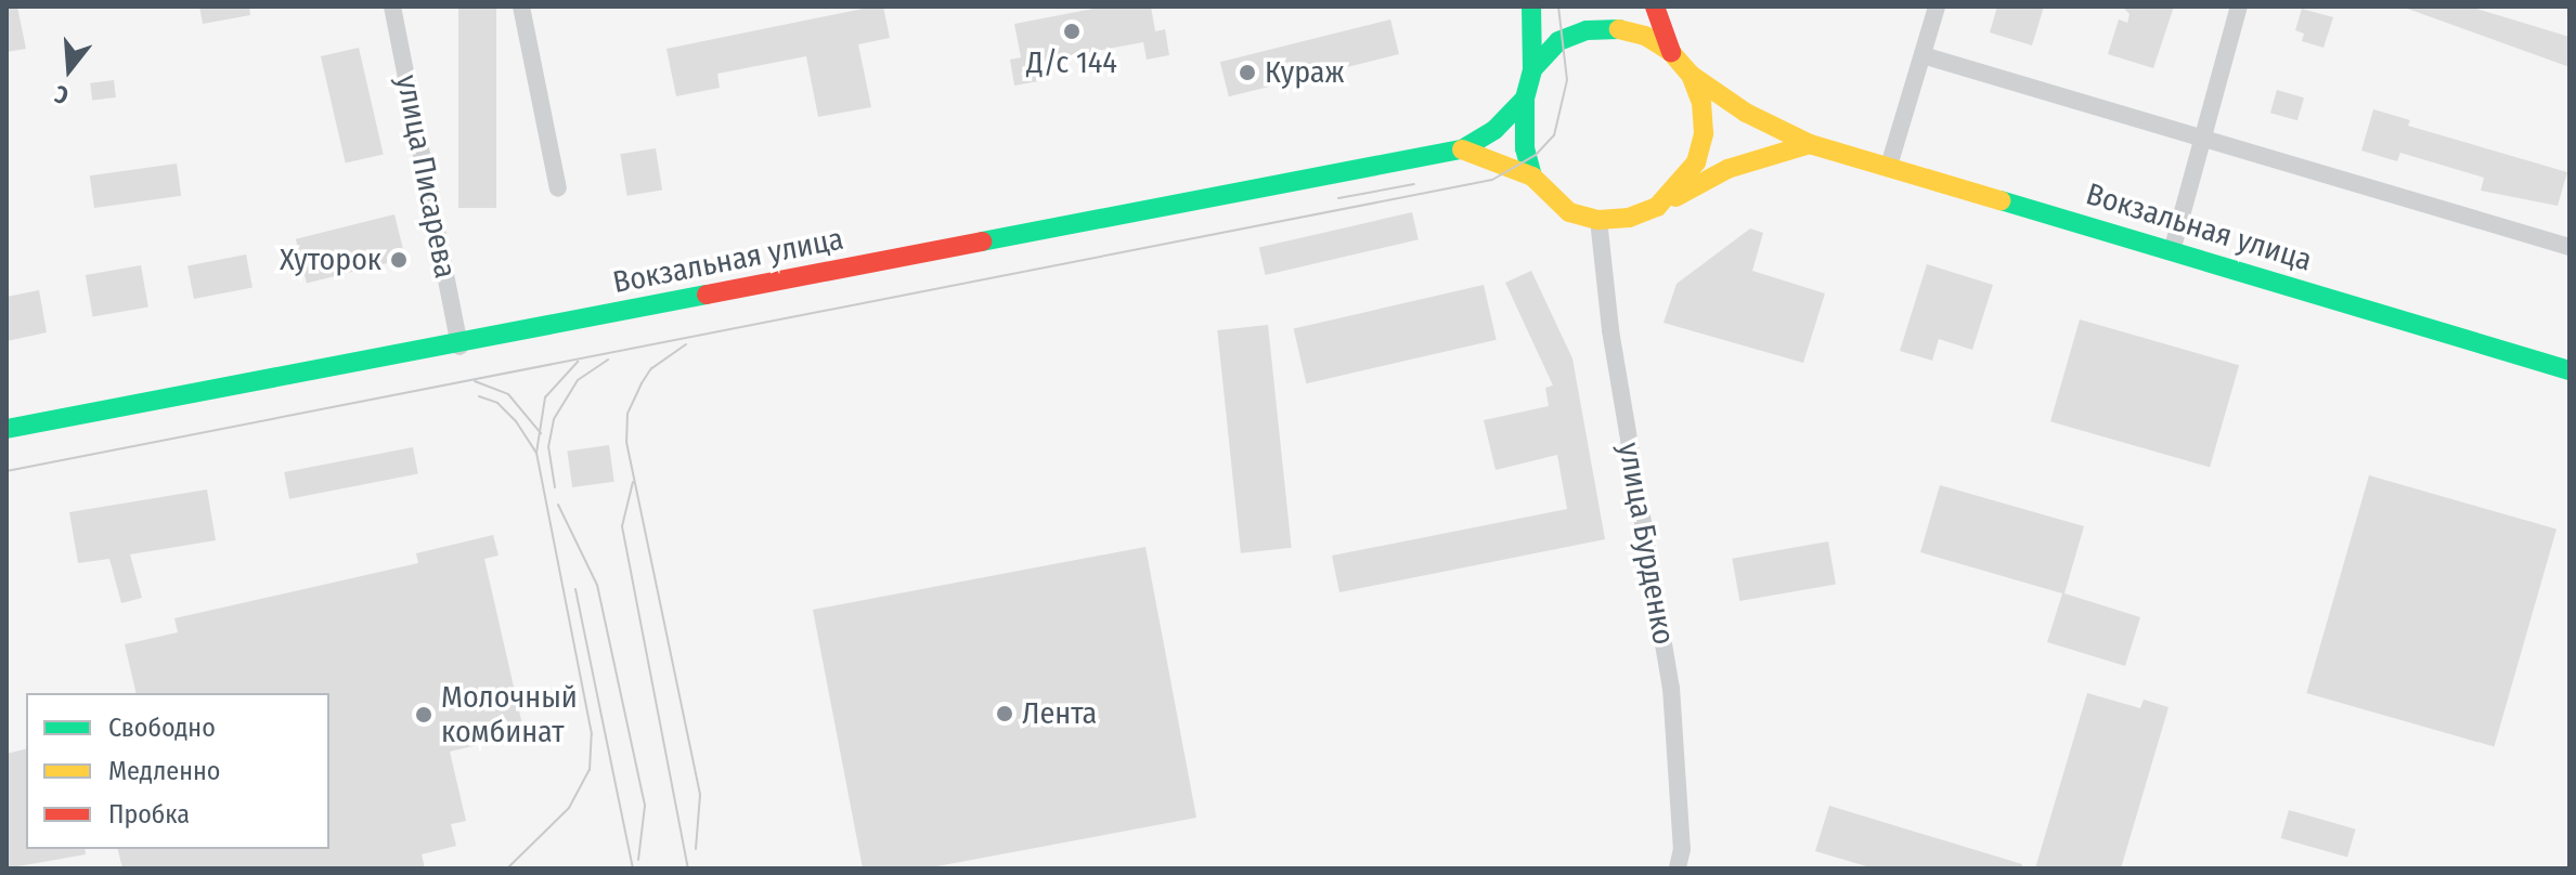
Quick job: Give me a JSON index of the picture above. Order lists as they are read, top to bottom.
{
  "streets": {
    "main road": ["Вокзальная улица"],
    "street": ["улица Писарева", "улица Бурденко"]
  },
  "crossings": [
    ["улица Писарева", "Вокзальная улица"],
    ["Вокзальная улица", "улица Бурденко"]
  ],
  "places": [
    "Д/с 144",
    "Кураж",
    "Хуторок",
    "Лента",
    "Молочный комбинат"
  ],
  "legend": ["Свободно", "Медленно", "Пробка"],
  "north": "bottom"
}
